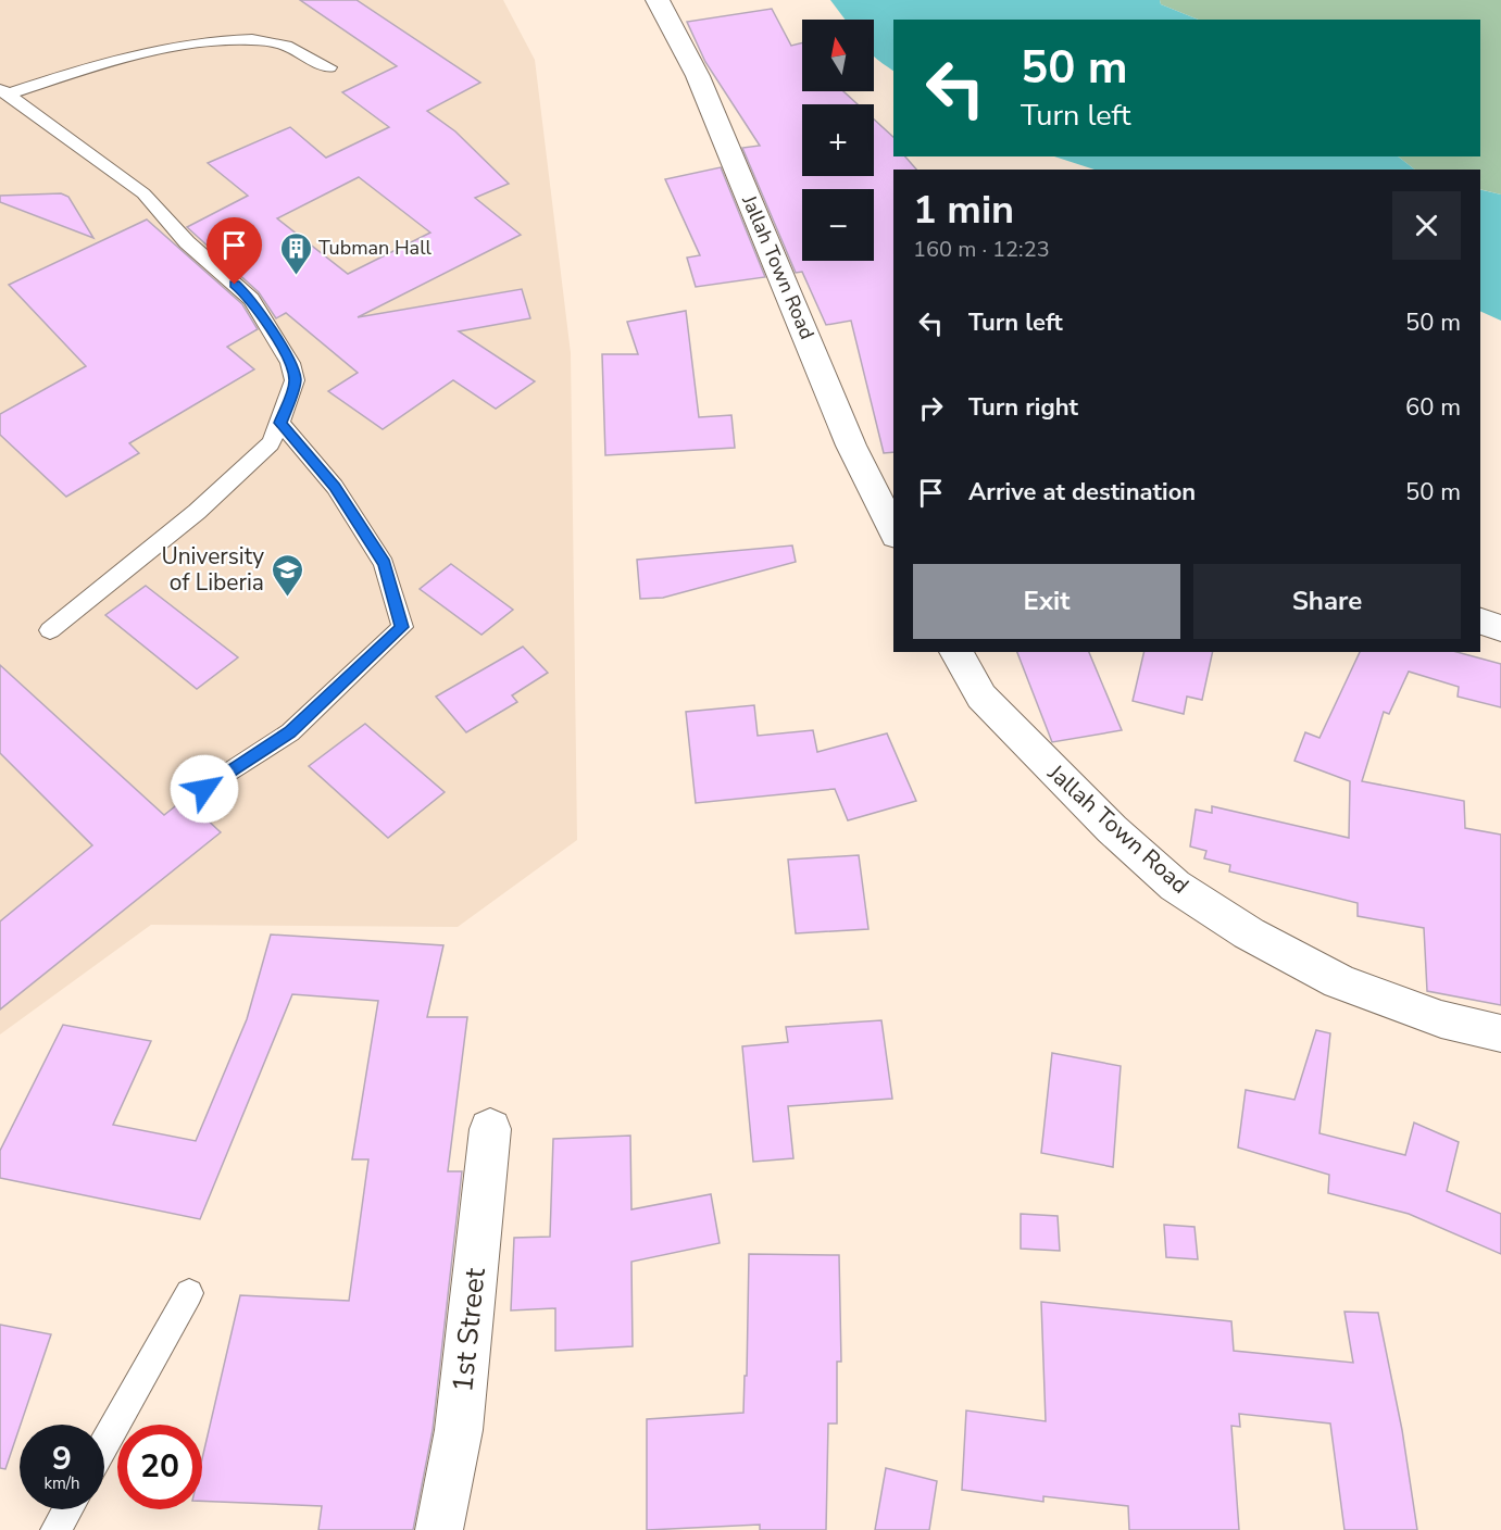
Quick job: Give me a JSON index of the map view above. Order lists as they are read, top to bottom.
{
  "streets": {
    "street": ["Jallah Town Road", "1st Street"]
  },
  "places": {
    "building": ["Tubman Hall"],
    "school or university": ["University of Liberia"]
  },
  "north": "top",
  "page": {
    "map_buttons": ["+", "−"],
    "turn": ["50 m", "Turn left"],
    "heading": ["1 min", "160 m · 12:23"],
    "list": [
      {
        "name": "Turn left",
        "value": "50 m"
      },
      {
        "name": "Turn right",
        "value": "60 m"
      },
      {
        "name": "Arrive at destination",
        "value": "50 m"
      }
    ],
    "buttons": ["Exit", "Share"],
    "speed": "9 km/h",
    "limit": "20"
  }
}
